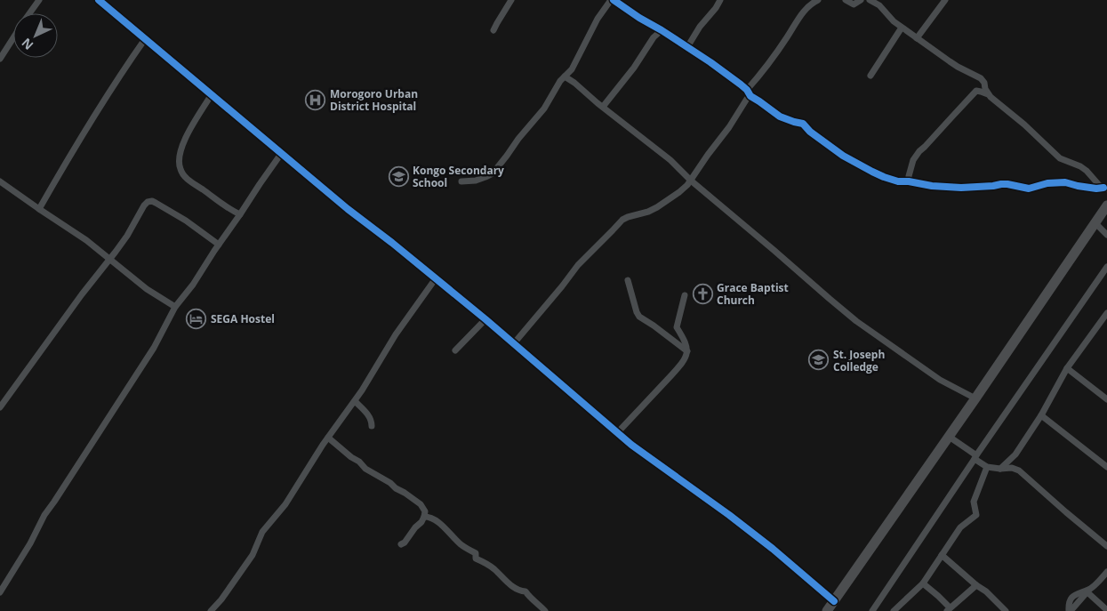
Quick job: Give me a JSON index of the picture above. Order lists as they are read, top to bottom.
{
  "places": {
    "hospital": ["Morogoro Urban District Hospital"],
    "school or university": ["Kongo Secondary School", "St. Joseph Colledge"],
    "church": ["Grace Baptist Church"],
    "hotel": ["SEGA Hostel"]
  },
  "north": "bottom left"
}
